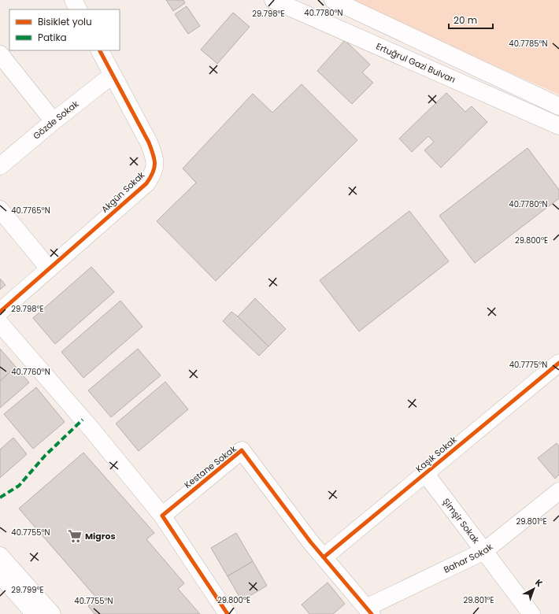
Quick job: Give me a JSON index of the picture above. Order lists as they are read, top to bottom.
{
  "streets": {
    "street": [
      "Ertuğrul Gazi Bulvarı",
      "Gözde Sokak",
      "Akgün Sokak",
      "Kaşık Sokak",
      "Kestane Sokak",
      "Şimşir Sokak",
      "Bahar Sokak"
    ]
  },
  "crossings": [
    ["Gözde Sokak", "Akgün Sokak"],
    ["Kaşık Sokak", "Kestane Sokak"],
    ["Kaşık Sokak", "Şimşir Sokak"],
    ["Kestane Sokak", "Bahar Sokak"],
    ["Şimşir Sokak", "Bahar Sokak"]
  ],
  "places": {
    "supermarket": ["Migros"]
  },
  "legend": ["Bisiklet yolu", "Patika"],
  "scale_bar": "20 m",
  "north": "top right",
  "coordinates": [
    "40.7780°N",
    "29.798°E",
    "40.7785°N",
    "40.7765°N",
    "29.800°E",
    "40.7775°N",
    "40.7760°N",
    "29.801°E",
    "40.7755°N",
    "29.799°E"
  ]
}
